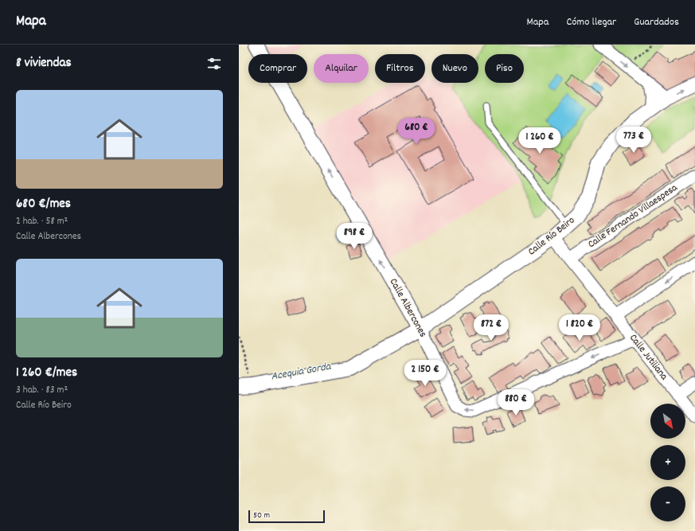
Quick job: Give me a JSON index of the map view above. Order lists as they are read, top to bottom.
{
  "streets": {
    "street": [
      "Calle Fernando Villaespesa",
      "Calle Río Beiro",
      "Calle Albercones",
      "Calle Jutiliana"
    ]
  },
  "crossings": [
    ["Calle Fernando Villaespesa", "Calle Jutiliana"],
    ["Calle Río Beiro", "Calle Albercones"],
    ["Calle Río Beiro", "Calle Jutiliana"],
    ["Calle Albercones", "Calle Jutiliana"]
  ],
  "water": ["Acequia Gorda"],
  "scale_bar": "50 m",
  "north": "bottom right",
  "page": {
    "header": "Mapa",
    "nav": ["Mapa", "Cómo llegar", "Guardados"],
    "heading": "8 viviendas",
    "chip": [
      "Comprar",
      "Alquilar",
      "Filtros",
      "Nuevo",
      "Piso"
    ],
    "list": [
      {
        "name": "680 €/mes",
        "note": "2 hab. · 58 m² · Calle Albercones"
      },
      {
        "name": "1 260 €/mes",
        "note": "3 hab. · 83 m² · Calle Río Beiro"
      }
    ],
    "price": [
      "680 €",
      "773 €",
      "1 260 €",
      "898 €",
      "872 €",
      "1 820 €",
      "2 150 €",
      "880 €"
    ],
    "map_buttons": ["+", "−"],
    "scale": "50 m"
  }
}
